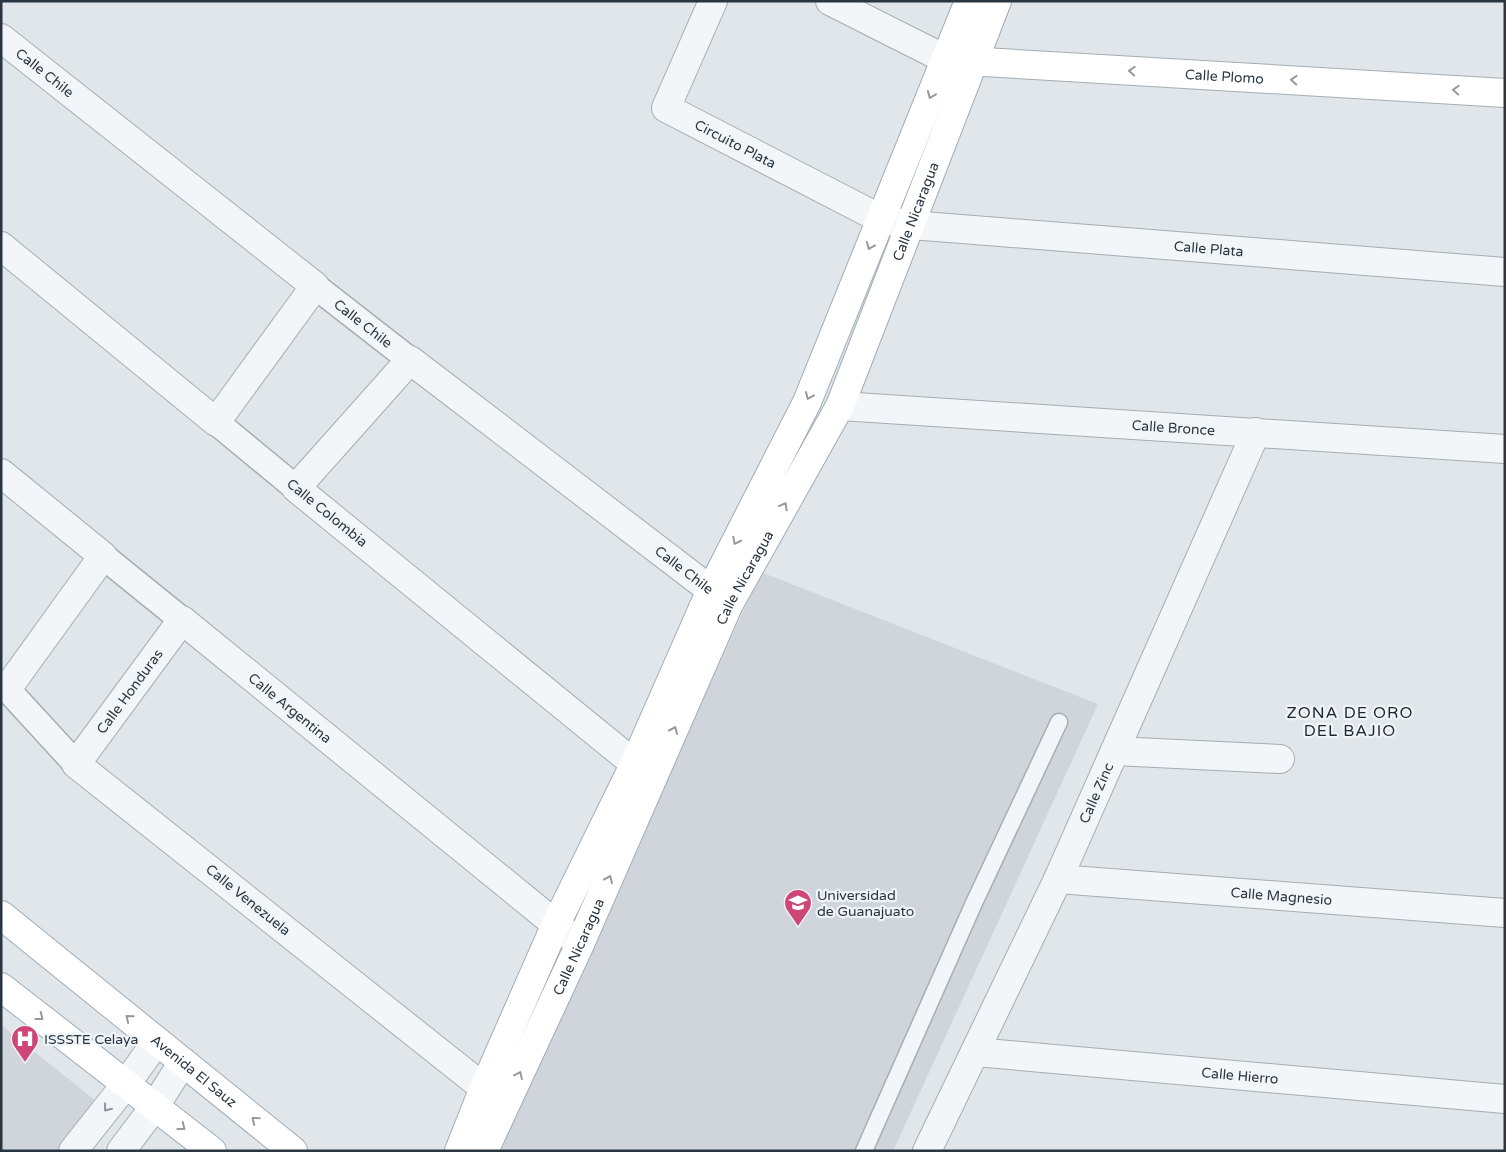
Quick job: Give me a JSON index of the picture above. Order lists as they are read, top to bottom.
{
  "streets": {
    "main road": ["Calle Plomo", "Calle Nicaragua", "Avenida El Sauz"],
    "street": [
      "Calle Chile",
      "Circuito Plata",
      "Calle Plata",
      "Calle Bronce",
      "Calle Colombia",
      "Calle Honduras",
      "Calle Argentina",
      "Calle Zinc",
      "Calle Magnesio",
      "Calle Venezuela",
      "Calle Hierro"
    ]
  },
  "crossings": [
    ["Calle Chile", "Calle Nicaragua"],
    ["Calle Plomo", "Calle Nicaragua"],
    ["Circuito Plata", "Calle Nicaragua"],
    ["Circuito Plata", "Calle Plata"],
    ["Calle Nicaragua", "Calle Plata"],
    ["Calle Nicaragua", "Calle Bronce"],
    ["Calle Nicaragua", "Calle Colombia"],
    ["Calle Nicaragua", "Calle Argentina"],
    ["Calle Nicaragua", "Calle Venezuela"],
    ["Calle Bronce", "Calle Zinc"],
    ["Calle Honduras", "Calle Argentina"],
    ["Calle Honduras", "Calle Venezuela"],
    ["Calle Zinc", "Calle Magnesio"],
    ["Calle Zinc", "Calle Hierro"]
  ],
  "one_way": ["Calle Plomo"],
  "districts": ["ZONA DE ORO DEL BAJIO"],
  "places": {
    "school or university": ["Universidad de Guanajuato"],
    "hospital": ["ISSSTE Celaya"]
  }
}
